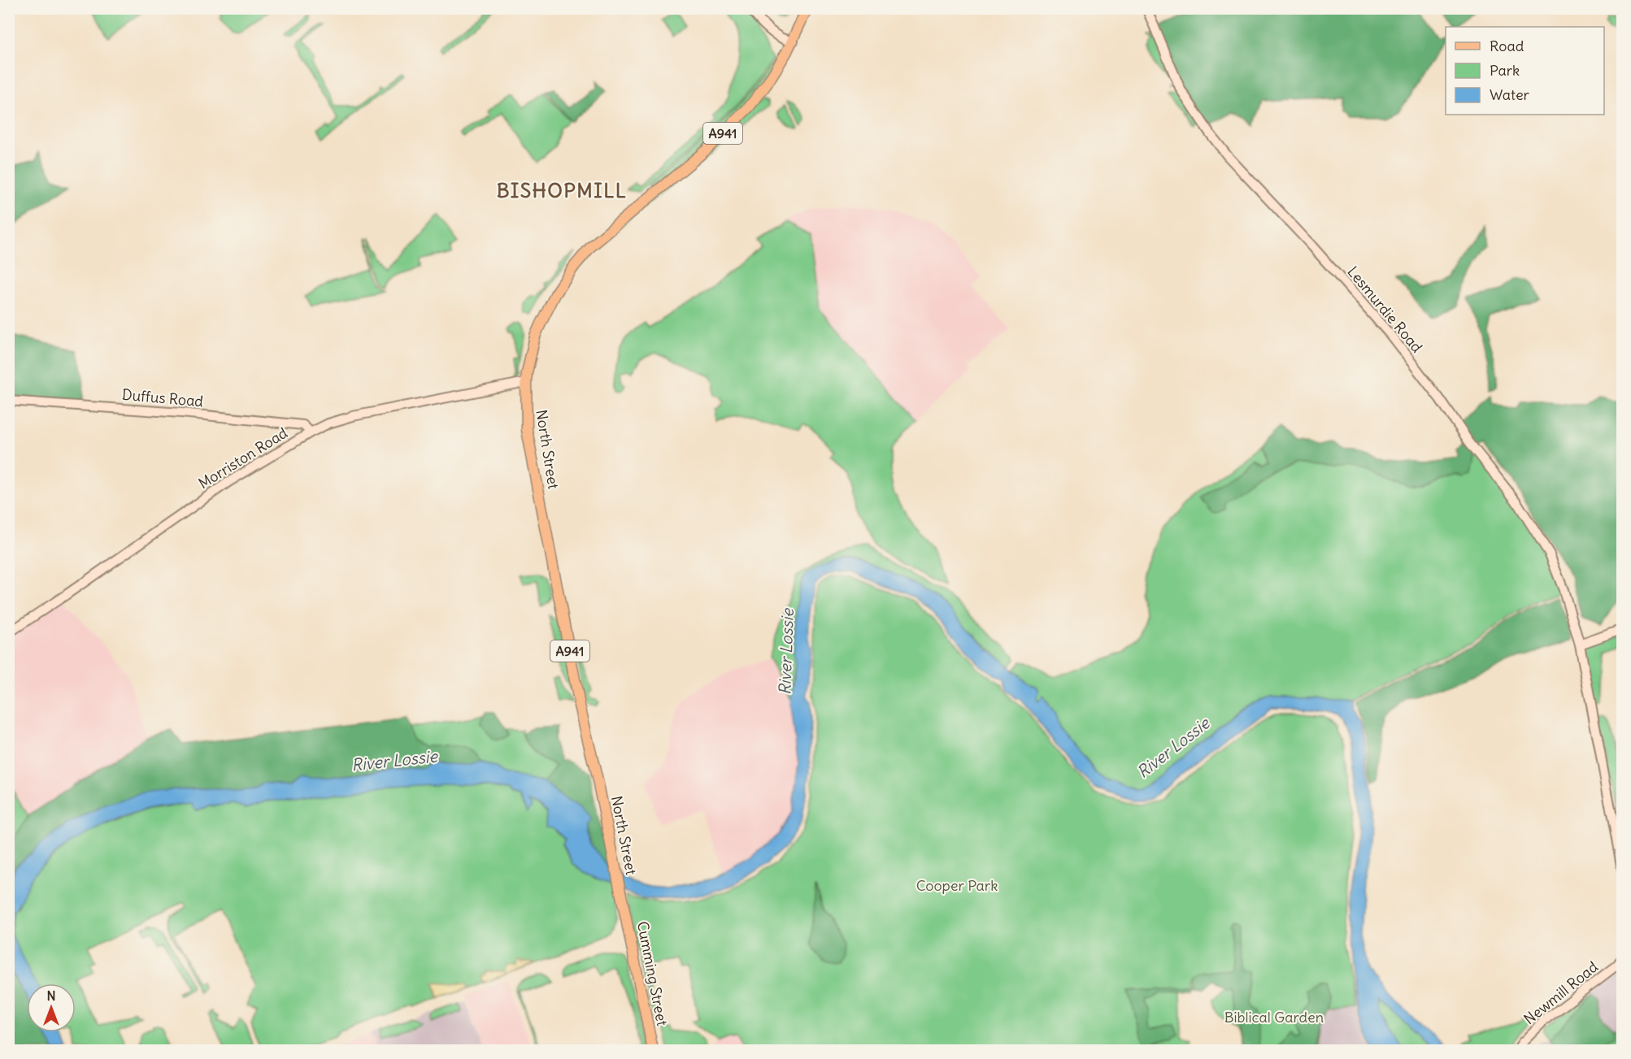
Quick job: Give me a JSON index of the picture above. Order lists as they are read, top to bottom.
{
  "streets": {
    "main road": ["A941", "North Street", "Cumming Street"],
    "street": [
      "Lesmurdie Road",
      "Duffus Road",
      "Morriston Road",
      "Newmill Road"
    ]
  },
  "crossings": [
    ["Duffus Road", "Morriston Road"],
    ["North Street", "Morriston Road"],
    ["North Street", "Cumming Street"]
  ],
  "districts": ["BISHOPMILL"],
  "water": ["River Lossie"],
  "parks": ["Cooper Park", "Biblical Garden"],
  "legend": ["Road", "Park", "Water"],
  "north": "top"
}
